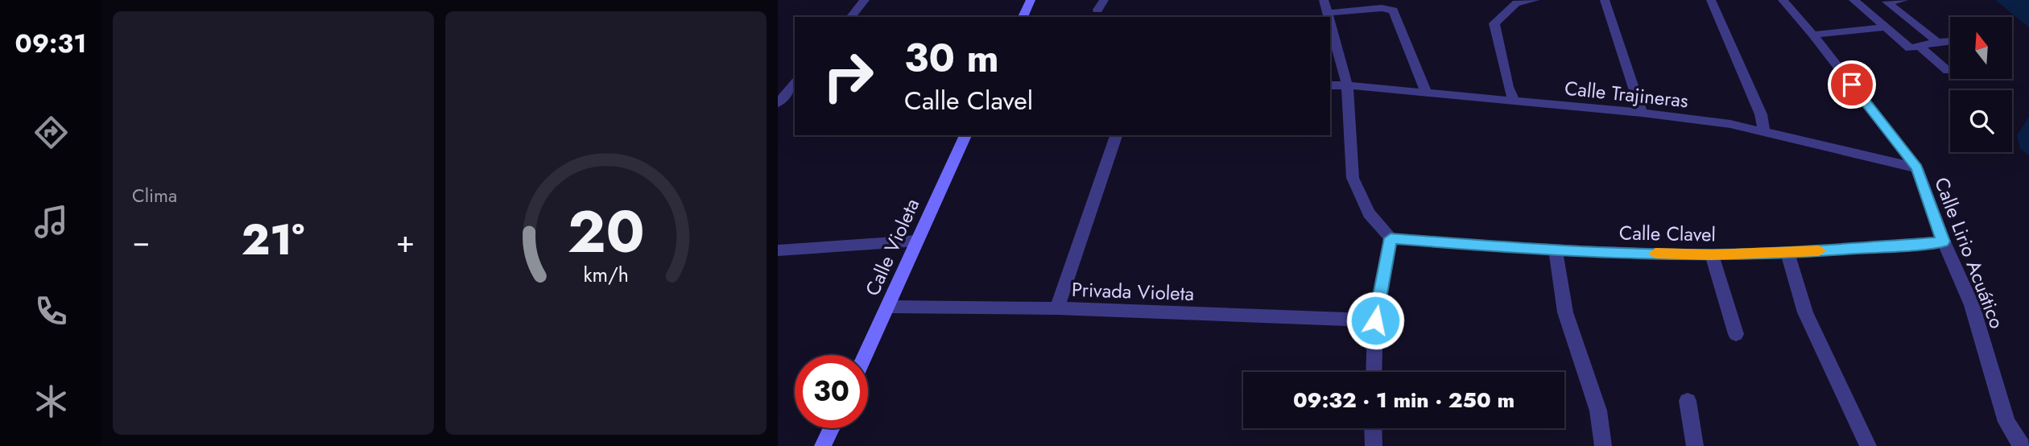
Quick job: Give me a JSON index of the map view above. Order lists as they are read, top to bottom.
{
  "streets": {
    "street": [
      "Calle Trajineras",
      "Calle Clavel",
      "Calle Violeta",
      "Calle Lirio Acuático",
      "Privada Violeta"
    ]
  },
  "crossings": [
    ["Calle Trajineras", "Calle Lirio Acuático"],
    ["Calle Clavel", "Calle Lirio Acuático"],
    ["Calle Violeta", "Privada Violeta"]
  ],
  "north": "top",
  "page": {
    "tabs": "09:31",
    "tile": "Clima",
    "turn": ["30 m", "Calle Clavel"],
    "heat": ["−", "21°", "+"],
    "limit": "30",
    "trip": "09:32 · 1 min · 250 m",
    "gauge": ["20", "km/h"]
  }
}
